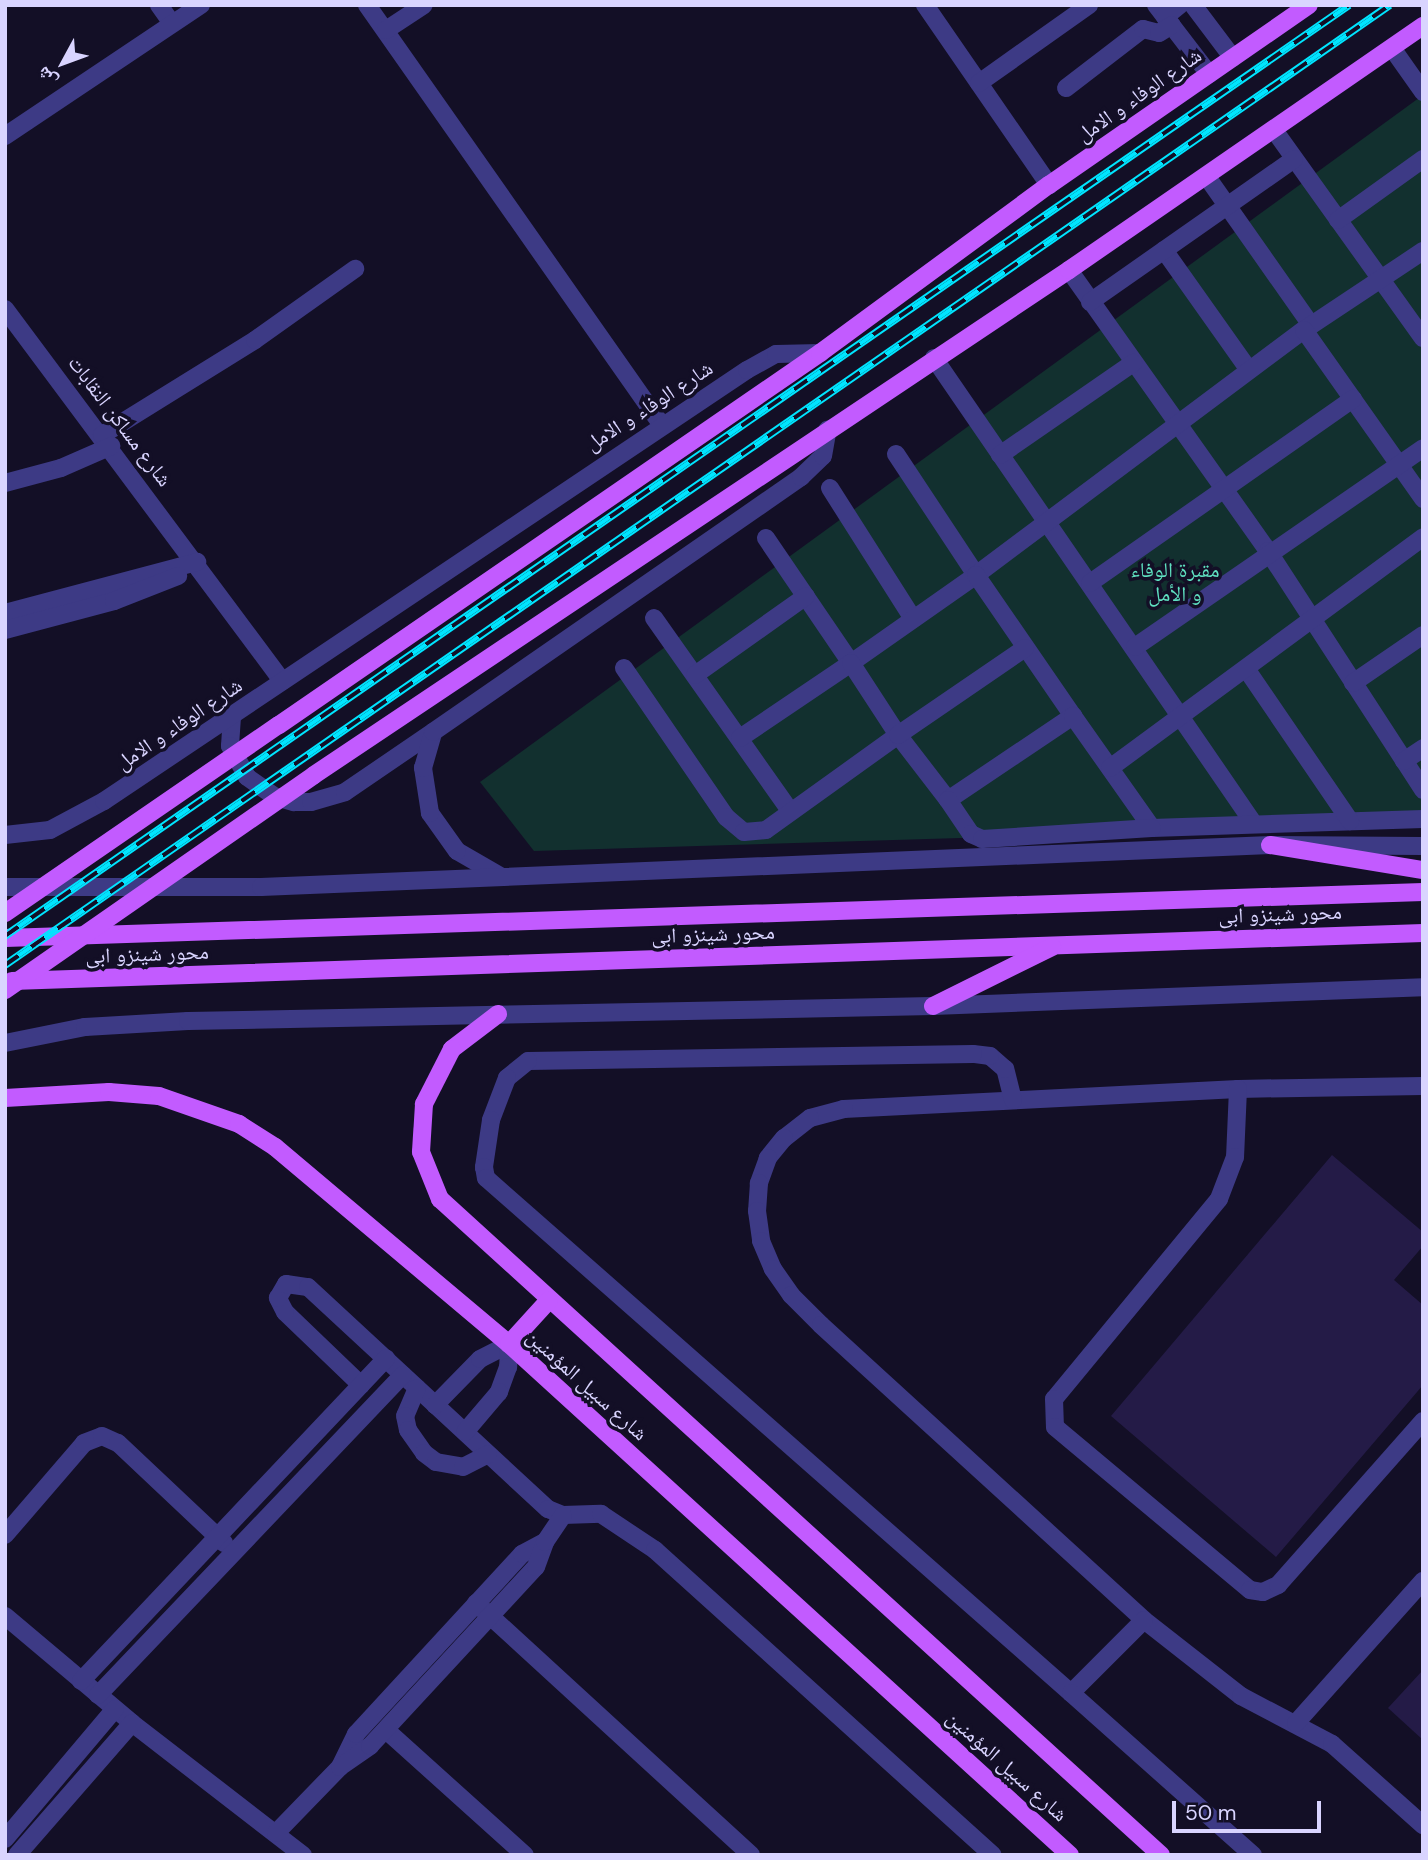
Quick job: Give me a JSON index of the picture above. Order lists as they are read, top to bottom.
{
  "streets": {
    "main road": ["شارع الوفاء و الامل", "محور شينزو ابى", "شارع سبيل المؤمنين"],
    "street": ["شارع مساكن النقابات"]
  },
  "crossings": [
    ["شارع الوفاء و الامل", "شارع مساكن النقابات"]
  ],
  "parks": ["مقبرة الوفاء و الأمل"],
  "scale_bar": "50 m",
  "north": "bottom left"
}
